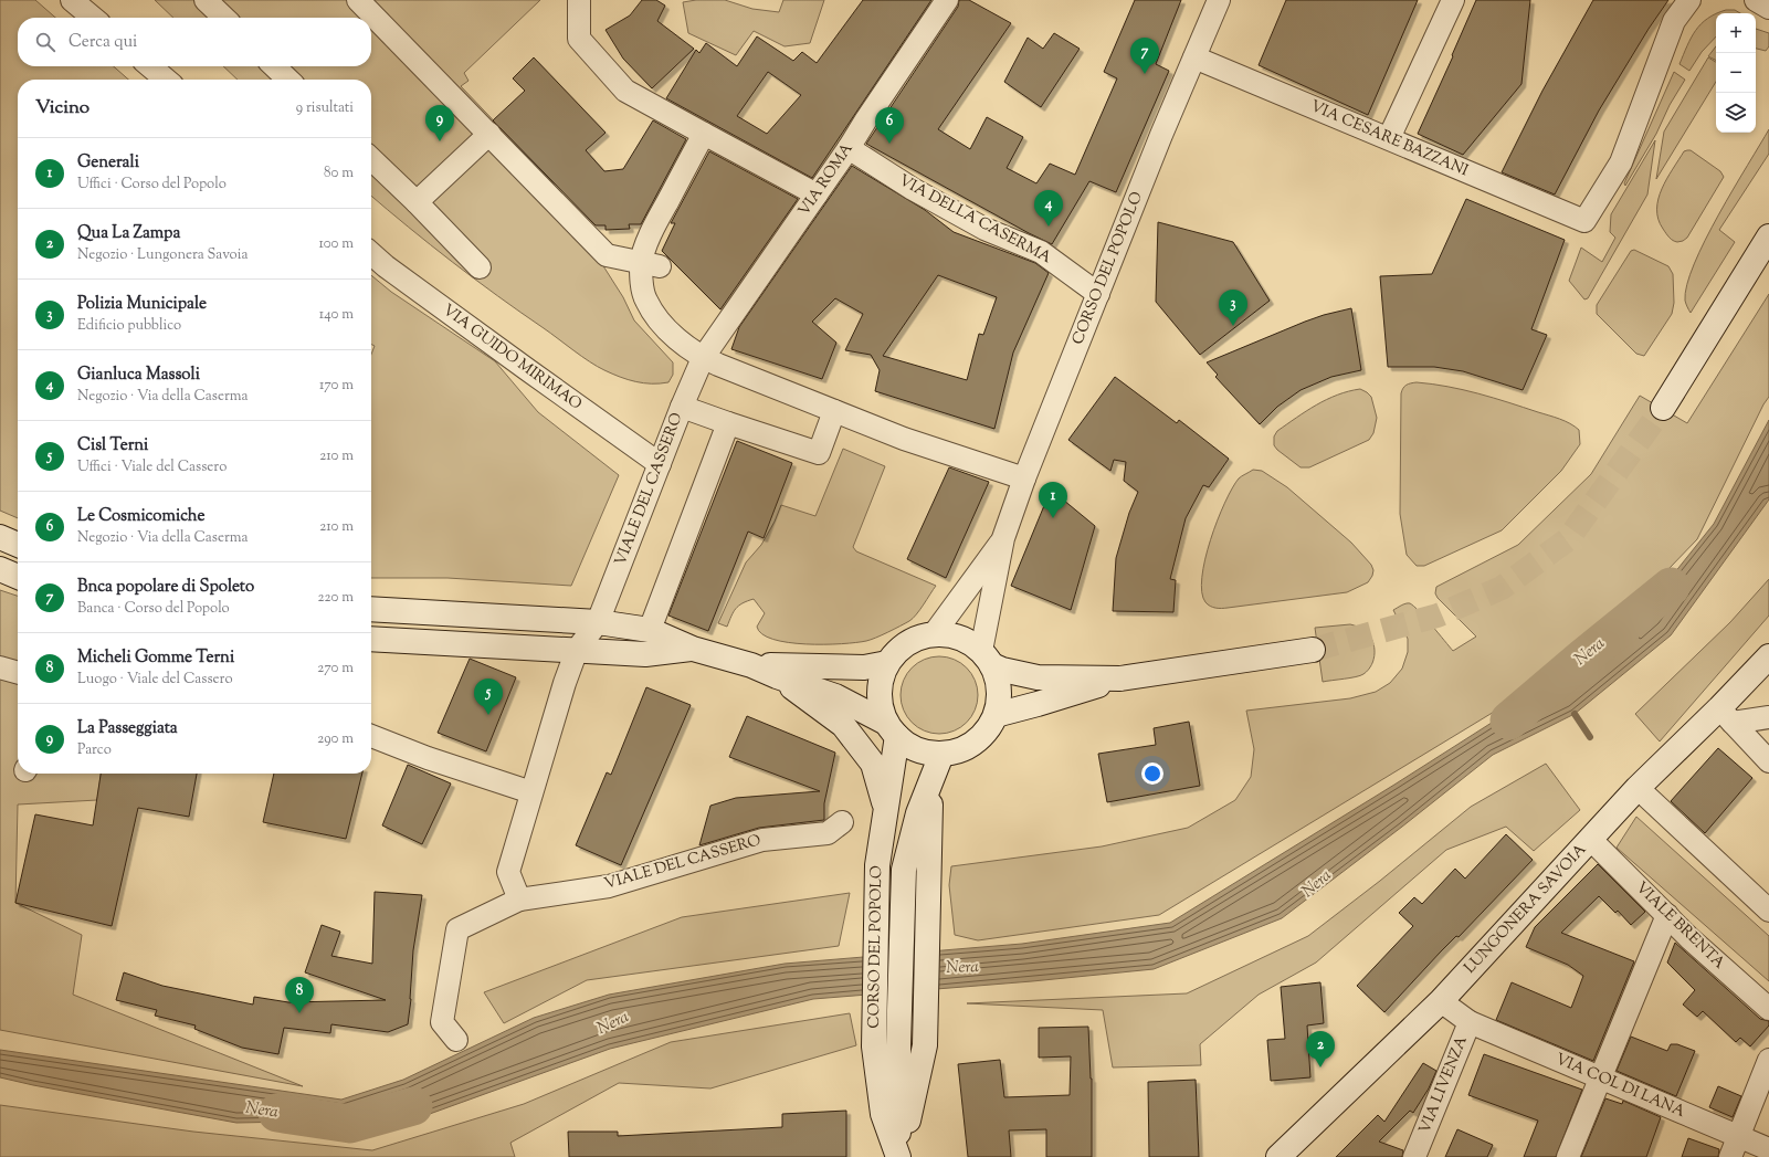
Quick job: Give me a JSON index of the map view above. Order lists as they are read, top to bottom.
{
  "streets": {
    "street": [
      "VIA CESARE BAZZANI",
      "VIA ROMA",
      "VIA DELLA CASERMA",
      "CORSO DEL POPOLO",
      "VIA GUIDO MIRIMAO",
      "VIALE DEL CASSERO",
      "LUNGONERA SAVOIA",
      "VIALE BRENTA",
      "VIA LIVENZA",
      "VIA COL DI LANA"
    ]
  },
  "crossings": [
    ["VIA CESARE BAZZANI", "CORSO DEL POPOLO"],
    ["VIA ROMA", "VIA DELLA CASERMA"],
    ["VIA ROMA", "VIALE DEL CASSERO"],
    ["VIA DELLA CASERMA", "CORSO DEL POPOLO"],
    ["VIA GUIDO MIRIMAO", "VIALE DEL CASSERO"],
    ["LUNGONERA SAVOIA", "VIALE BRENTA"],
    ["LUNGONERA SAVOIA", "VIA LIVENZA"],
    ["VIA LIVENZA", "VIA COL DI LANA"]
  ],
  "water": ["Nera"],
  "page": {
    "map_buttons": ["+", "−"],
    "search": "Cerca qui",
    "pins": [
      "7",
      "9",
      "6",
      "4",
      "3",
      "1",
      "5",
      "8",
      "2"
    ],
    "heading": ["Vicino", "9 risultati"],
    "list": [
      {
        "mark": "1",
        "name": "Generali",
        "note": "Uffici · Corso del Popolo",
        "value": "80 m"
      },
      {
        "mark": "2",
        "name": "Qua La Zampa",
        "note": "Negozio · Lungonera Savoia",
        "value": "100 m"
      },
      {
        "mark": "3",
        "name": "Polizia Municipale",
        "note": "Edificio pubblico",
        "value": "140 m"
      },
      {
        "mark": "4",
        "name": "Gianluca Massoli",
        "note": "Negozio · Via della Caserma",
        "value": "170 m"
      },
      {
        "mark": "5",
        "name": "Cisl Terni",
        "note": "Uffici · Viale del Cassero",
        "value": "210 m"
      },
      {
        "mark": "6",
        "name": "Le Cosmicomiche",
        "note": "Negozio · Via della Caserma",
        "value": "210 m"
      },
      {
        "mark": "7",
        "name": "Bnca popolare di Spoleto",
        "note": "Banca · Corso del Popolo",
        "value": "220 m"
      },
      {
        "mark": "8",
        "name": "Micheli Gomme Terni",
        "note": "Luogo · Viale del Cassero",
        "value": "270 m"
      },
      {
        "mark": "9",
        "name": "La Passeggiata",
        "note": "Parco",
        "value": "290 m"
      }
    ]
  }
}
